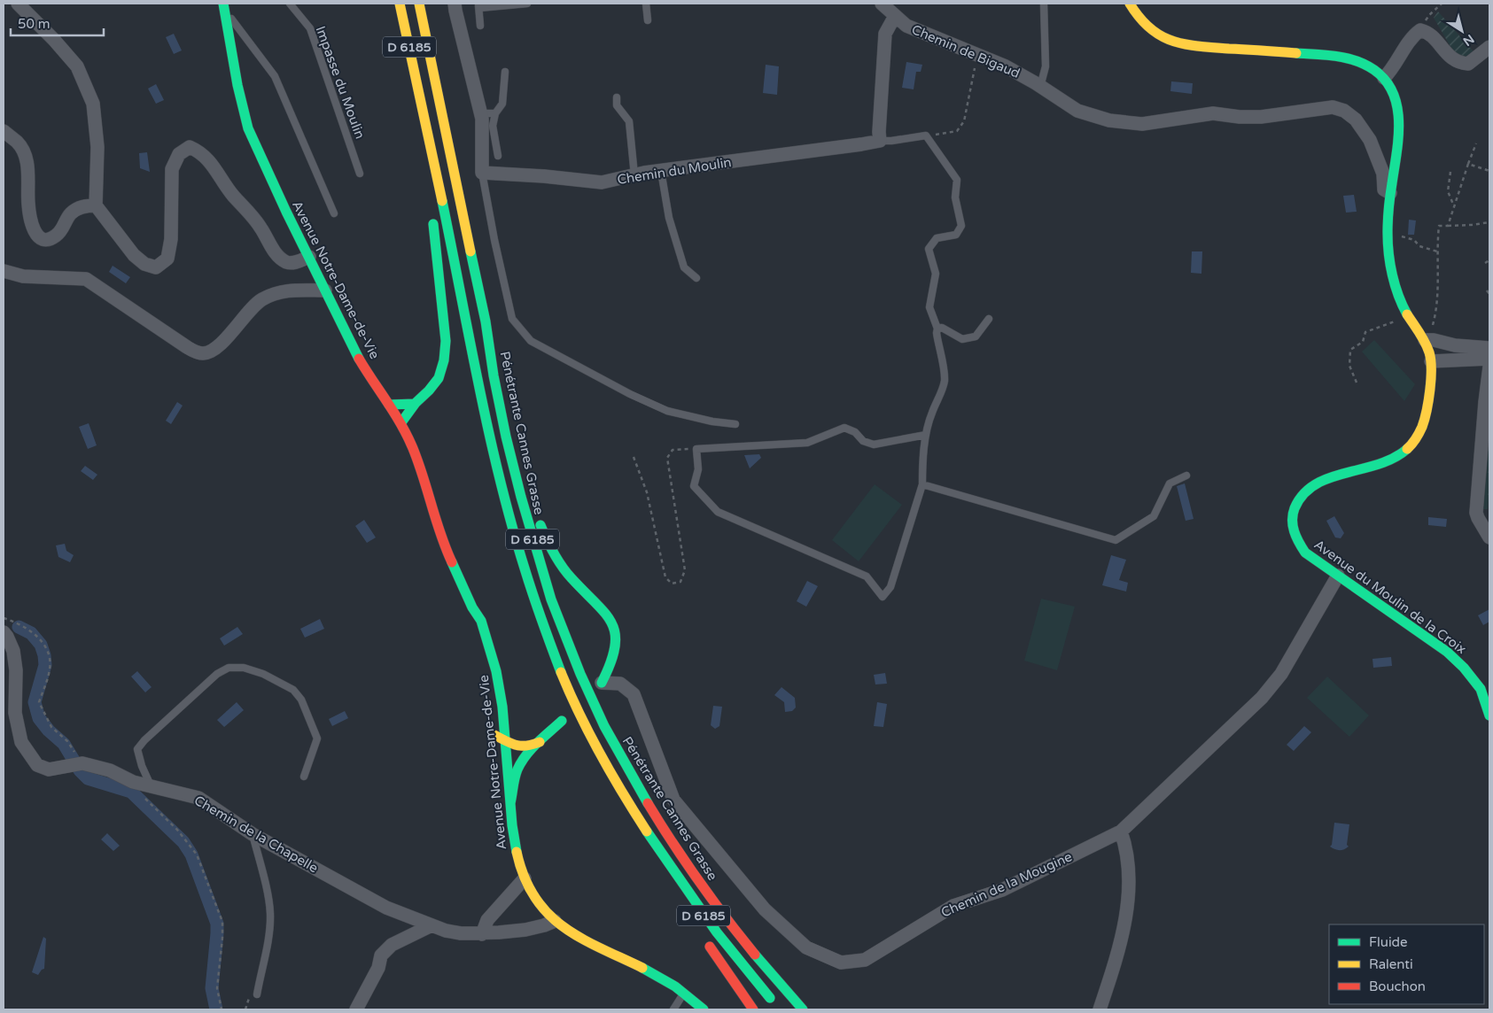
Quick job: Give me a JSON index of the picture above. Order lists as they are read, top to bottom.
{
  "streets": {
    "main road": [
      "D 6185",
      "Avenue Notre-Dame-de-Vie",
      "Pénétrante Cannes Grasse",
      "Avenue du Moulin de la Croix"
    ],
    "street": [
      "Chemin de Bigaud",
      "Chemin du Moulin",
      "Chemin de la Chapelle",
      "Chemin de la Mougine"
    ],
    "lane": ["Impasse du Moulin"]
  },
  "crossings": [
    ["Avenue Notre-Dame-de-Vie", "Chemin de la Chapelle"],
    ["Avenue du Moulin de la Croix", "Chemin de la Mougine"]
  ],
  "legend": ["Fluide", "Ralenti", "Bouchon"],
  "scale_bar": "50 m",
  "north": "bottom right"
}
